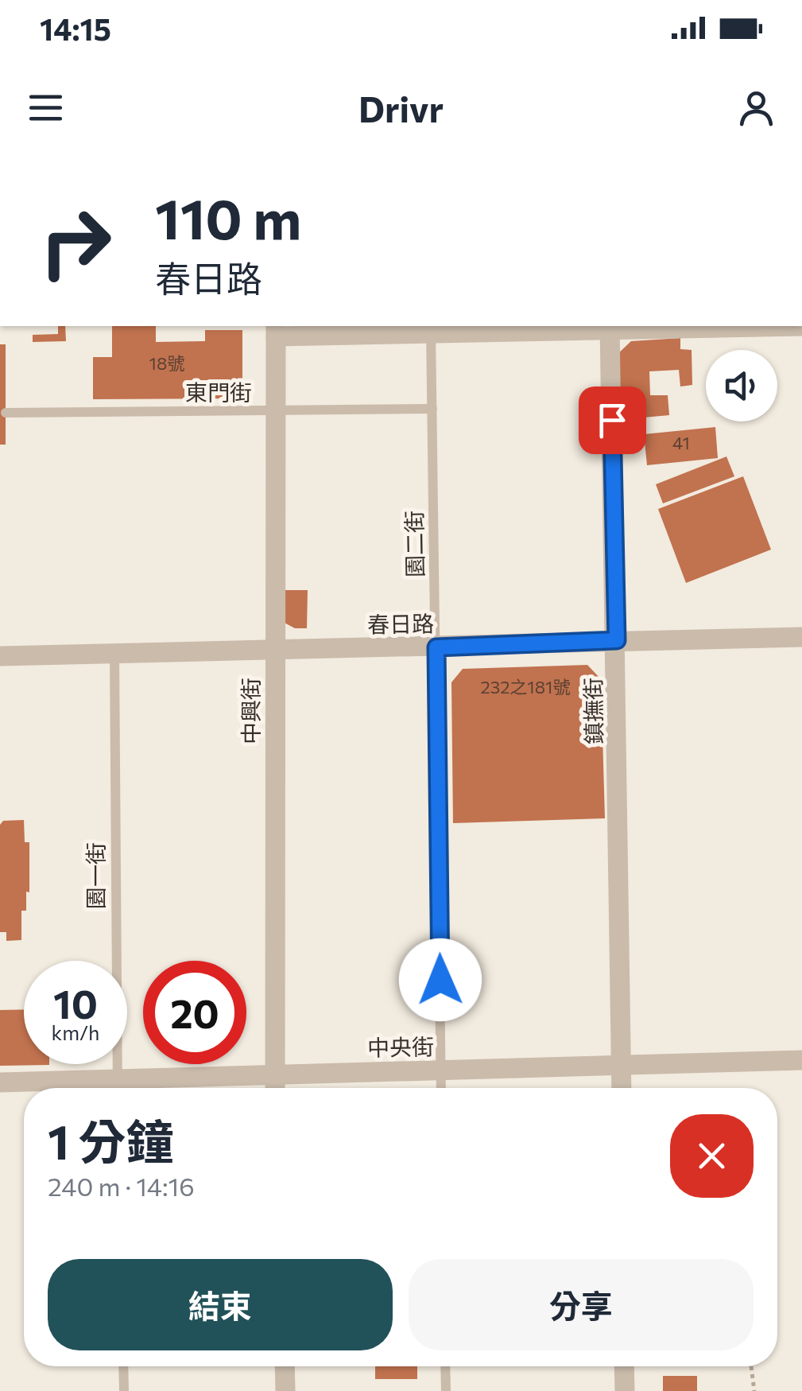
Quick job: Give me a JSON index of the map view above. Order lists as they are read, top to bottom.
{
  "streets": {
    "street": [
      "春日路",
      "中興街",
      "鎮撫街",
      "中央街"
    ],
    "lane": ["東門街", "園二街", "園一街"]
  },
  "crossings": [
    ["東門街", "園二街"],
    ["東門街", "中興街"],
    ["園二街", "春日路"],
    ["園二街", "中央街"],
    ["春日路", "中興街"],
    ["春日路", "鎮撫街"],
    ["春日路", "園一街"],
    ["中興街", "中央街"],
    ["鎮撫街", "中央街"],
    ["園一街", "中央街"]
  ],
  "house_numbers": ["18號", "41", "232之181號"],
  "page": {
    "status": "14:15",
    "header": "Drivr",
    "turn": ["110 m", "春日路"],
    "speed": "10 km/h",
    "limit": "20",
    "heading": ["1 分鐘", "240 m · 14:16"],
    "buttons": ["結束", "分享"]
  }
}
